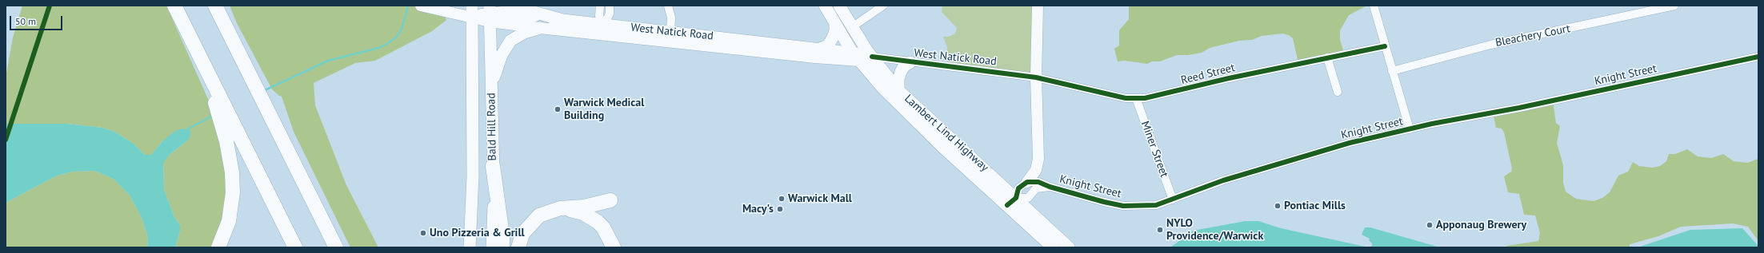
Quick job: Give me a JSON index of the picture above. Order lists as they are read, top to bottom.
{
  "streets": {
    "main road": ["West Natick Road", "Bald Hill Road", "Lambert Lind Highway"],
    "street": [
      "Bleachery Court",
      "Reed Street",
      "Knight Street",
      "Miner Street"
    ]
  },
  "crossings": [
    ["West Natick Road", "Reed Street"],
    ["West Natick Road", "Bald Hill Road"],
    ["West Natick Road", "Lambert Lind Highway"],
    ["Reed Street", "Miner Street"],
    ["Knight Street", "Lambert Lind Highway"],
    ["Knight Street", "Miner Street"]
  ],
  "places": [
    "Warwick Medical Building",
    "Warwick Mall",
    "Pontiac Mills",
    "Macy's",
    "Apponaug Brewery",
    "NYLO Providence/Warwick",
    "Uno Pizzeria & Grill"
  ],
  "scale_bar": "50 m"
}
